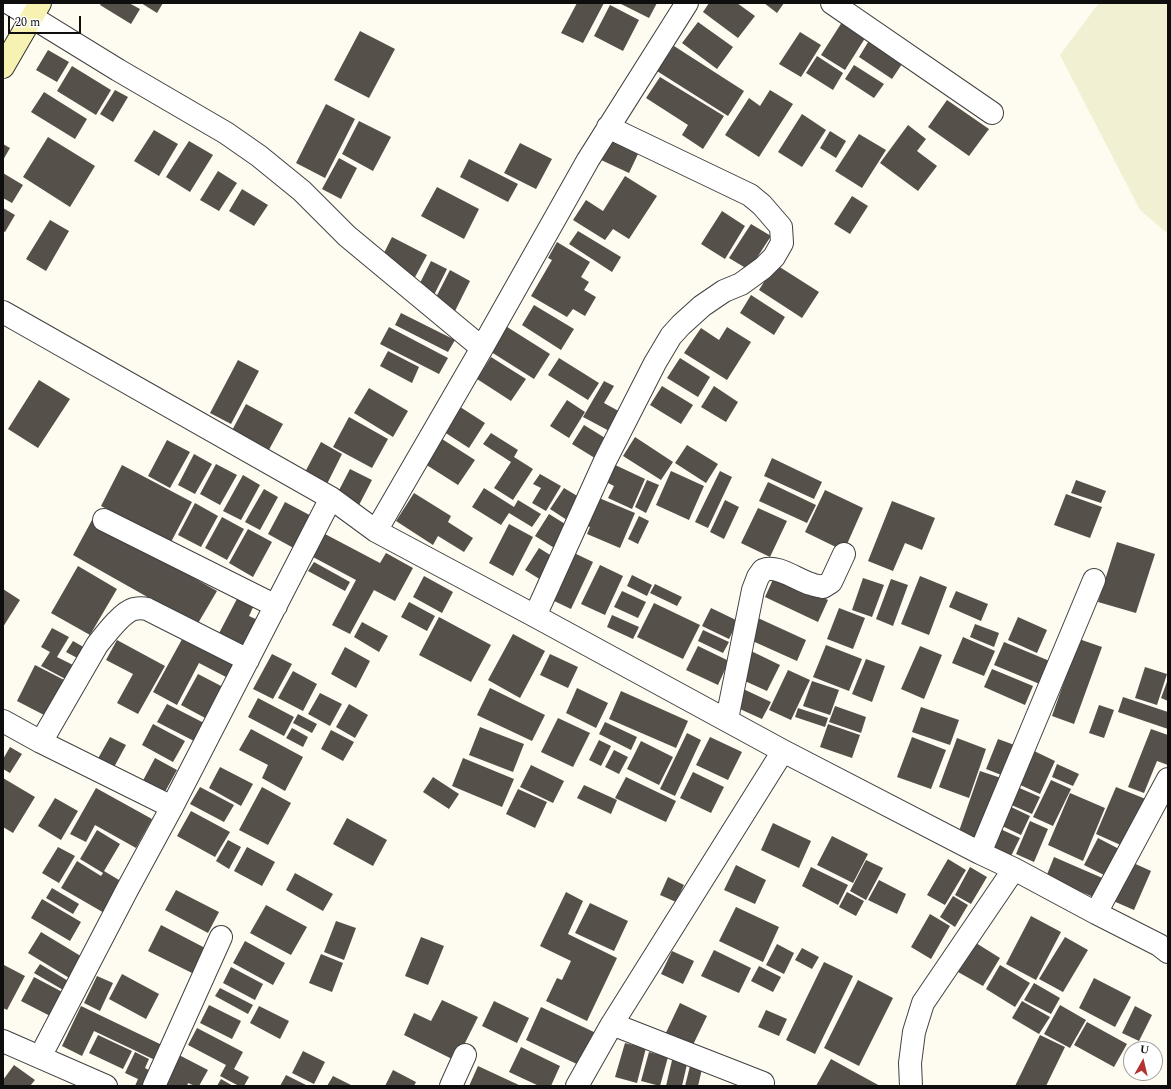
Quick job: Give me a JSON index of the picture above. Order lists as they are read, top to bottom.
{
  "scale_bar": "20 m",
  "north": "top"
}
